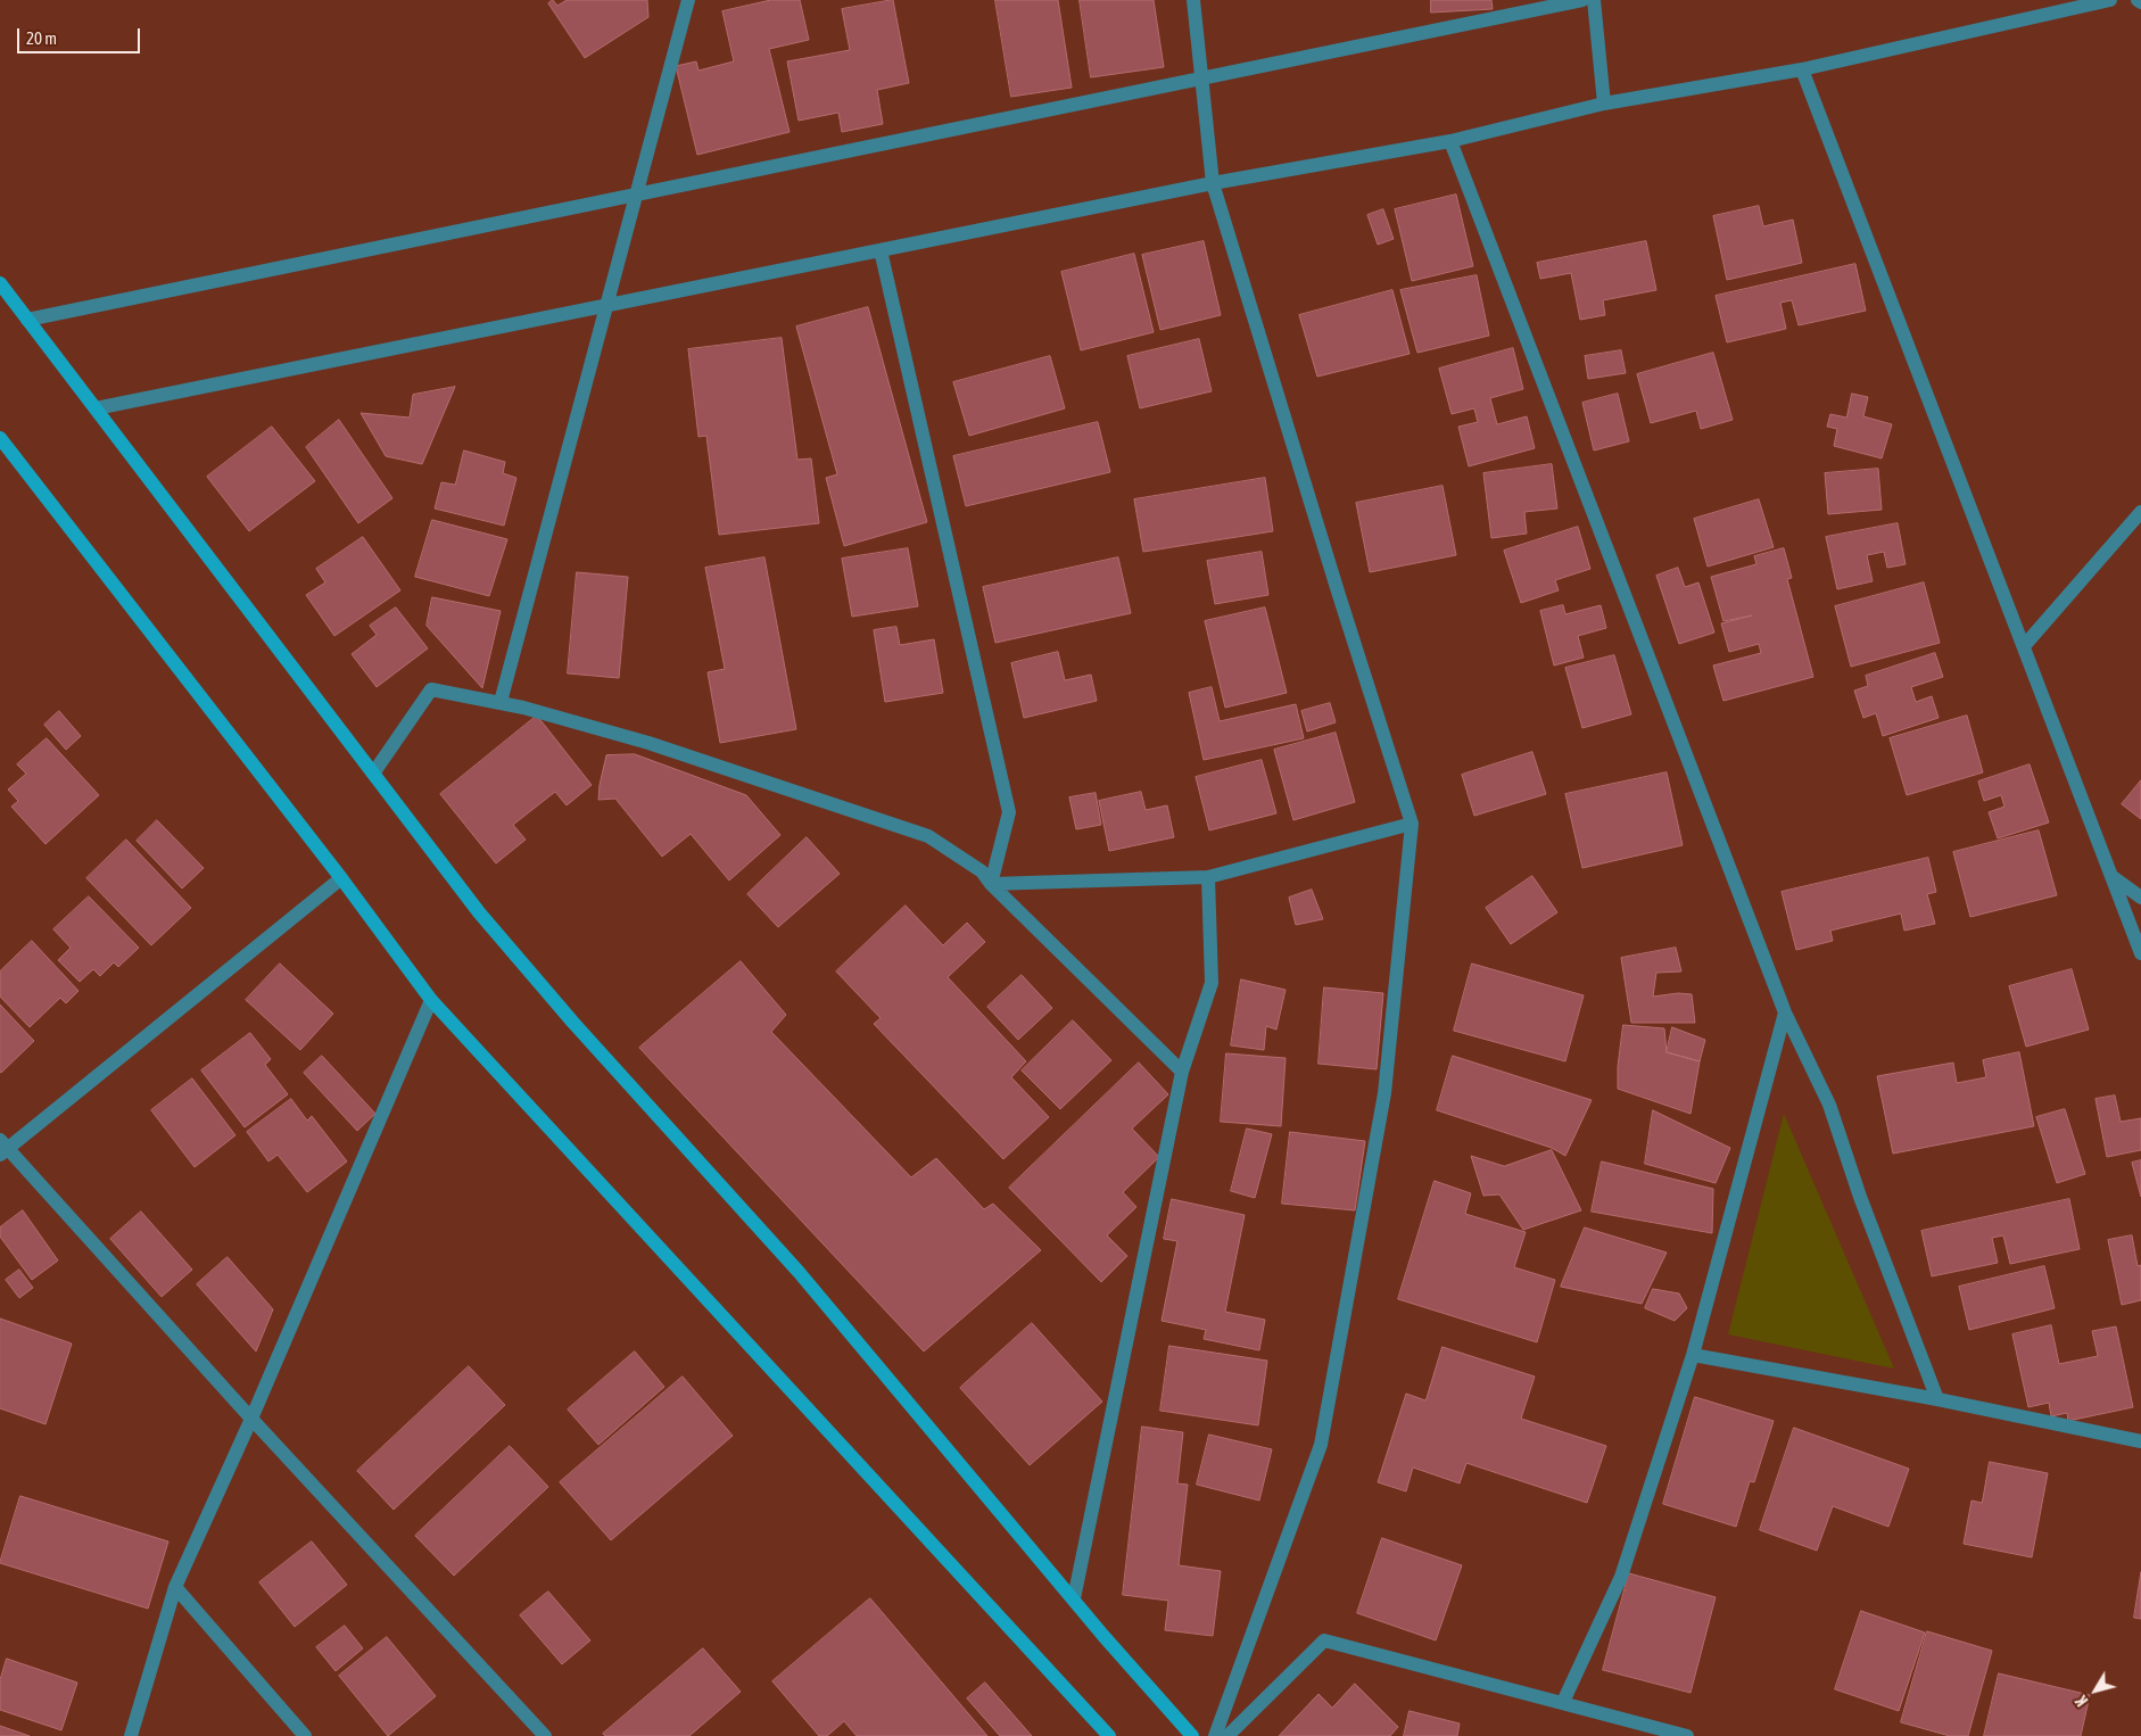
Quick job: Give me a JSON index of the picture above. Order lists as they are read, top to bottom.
{
  "scale_bar": "20 m",
  "north": "bottom left"
}
